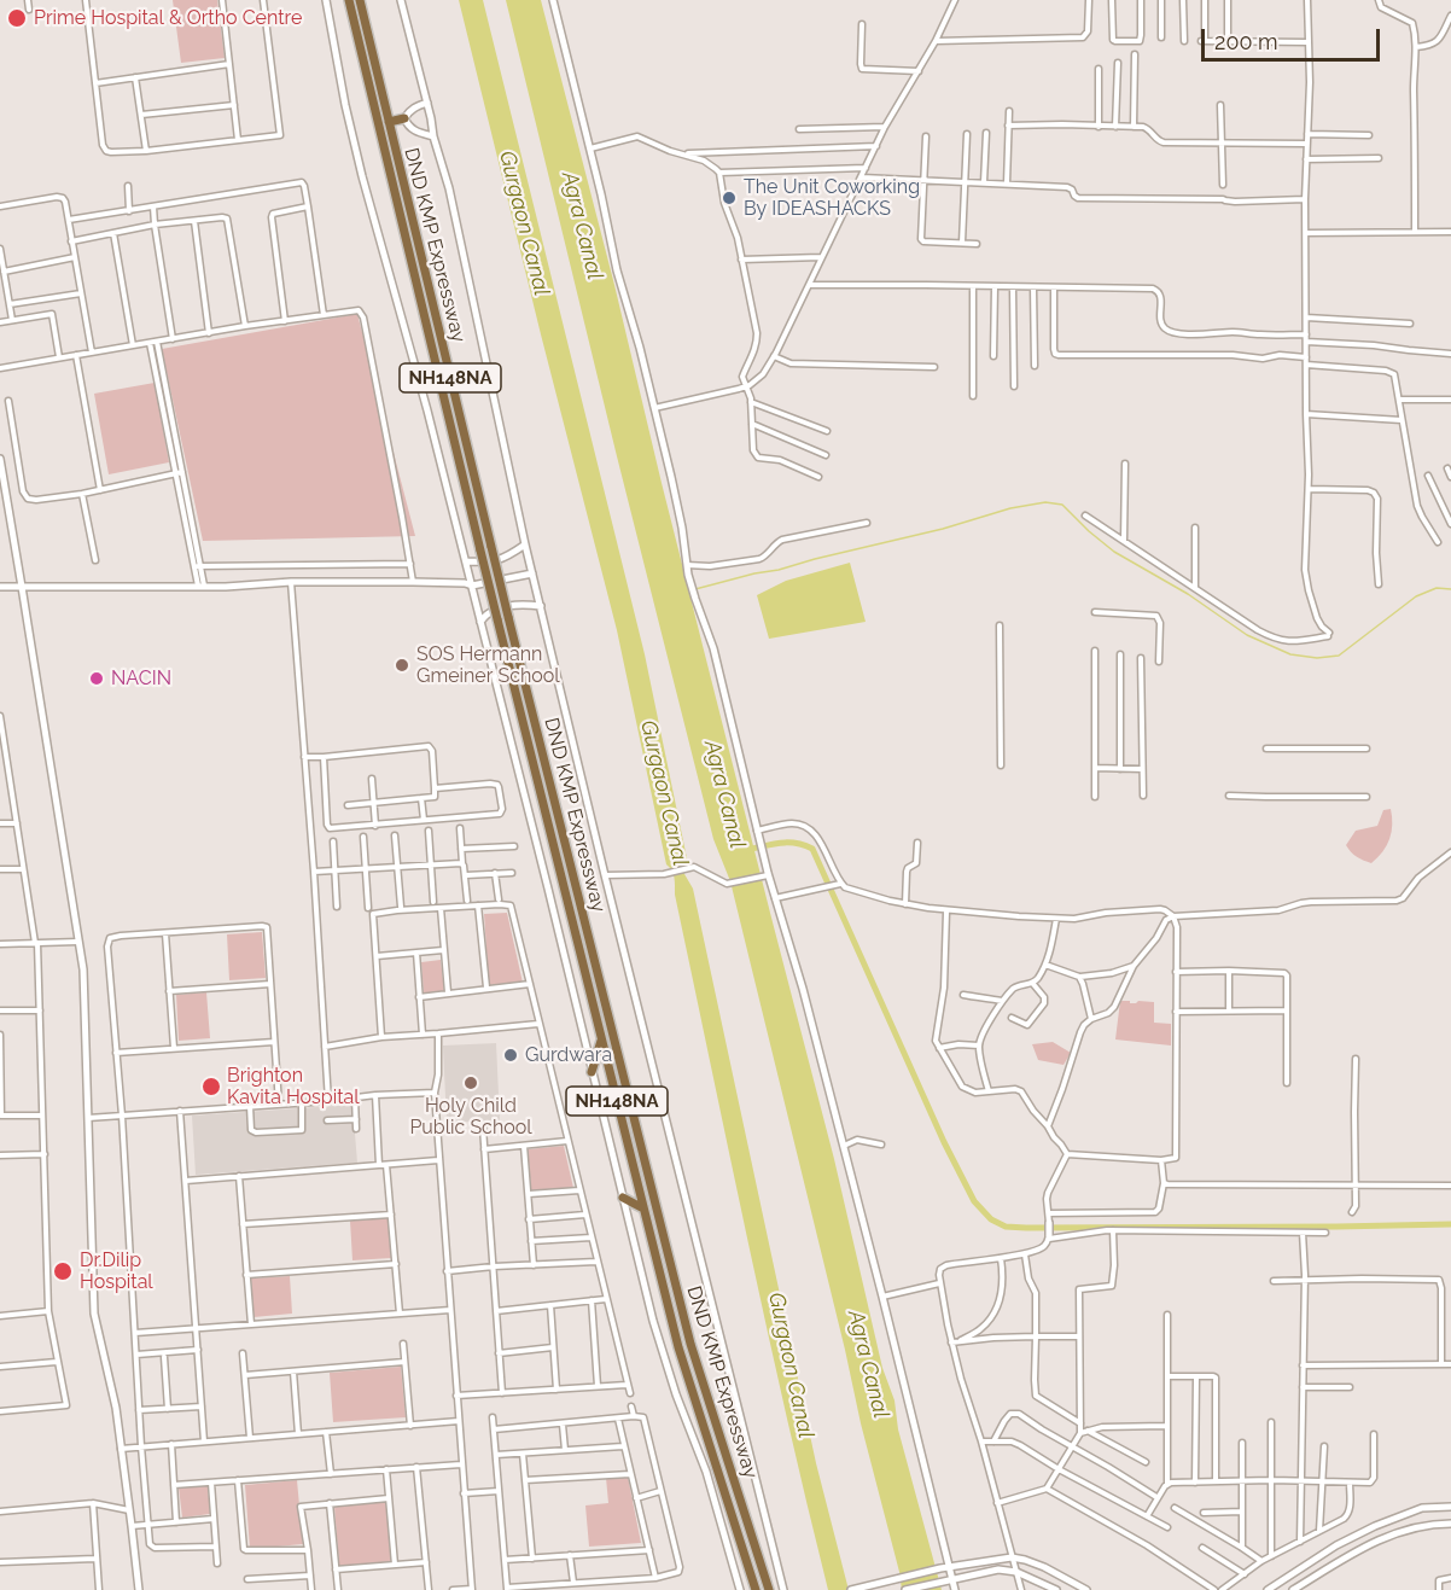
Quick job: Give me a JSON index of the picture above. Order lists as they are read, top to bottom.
{
  "streets": {
    "highway": ["DND KMP Expressway", "NH148NA"]
  },
  "water": ["Gurgaon Canal", "Agra Canal"],
  "places": [
    "Prime Hospital & Ortho Centre",
    "The Unit Coworking By IDEASHACKS",
    "SOS Hermann Gmeiner School",
    "NACIN",
    "Gurdwara",
    "Holy Child Public School",
    "Brighton Kavita Hospital",
    "Dr.Dilip Hospital"
  ],
  "scale_bar": "200 m"
}
